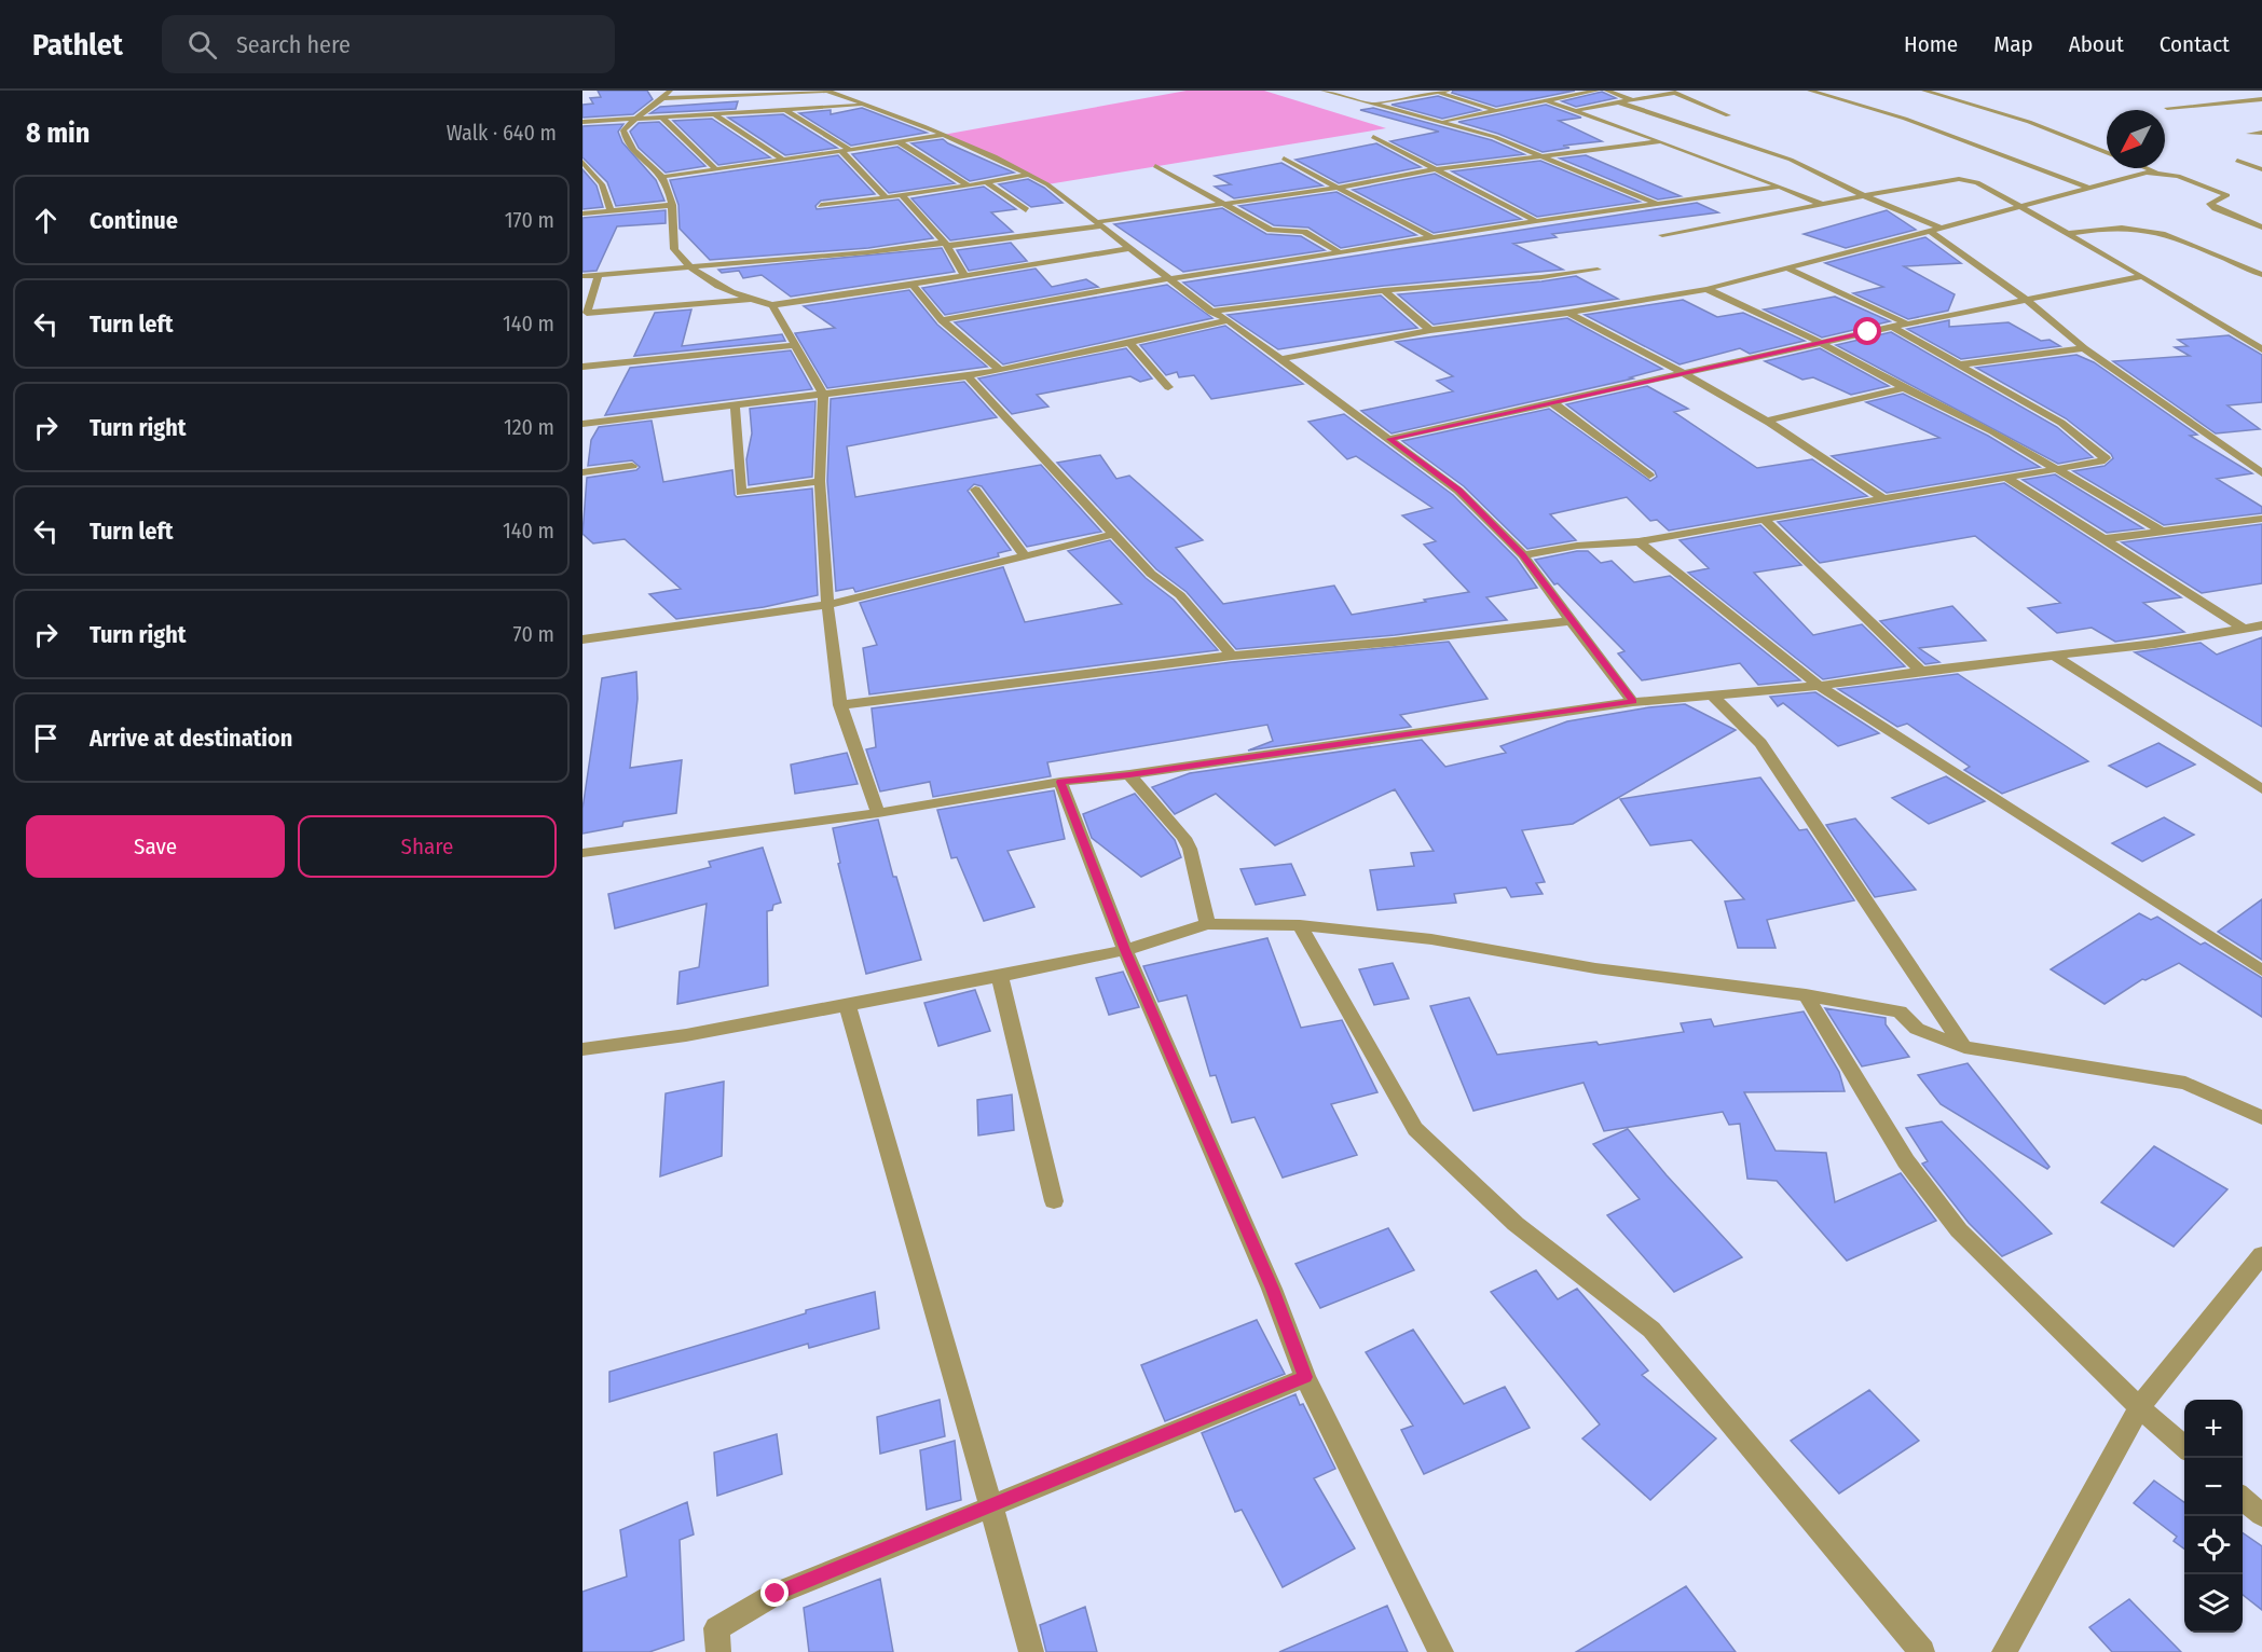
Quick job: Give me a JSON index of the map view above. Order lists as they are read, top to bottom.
{
  "north": "bottom left",
  "page": {
    "header": "Pathlet",
    "search": "Search here",
    "nav": [
      "Home",
      "Map",
      "About",
      "Contact"
    ],
    "heading": ["8 min", "Walk · 640 m"],
    "list": [
      ["Continue", "170 m"],
      ["Turn left", "140 m"],
      ["Turn right", "120 m"],
      ["Turn left", "140 m"],
      ["Turn right", "70 m"],
      "Arrive at destination"
    ],
    "buttons": ["Save", "Share"],
    "map_buttons": ["+", "−"]
  }
}
